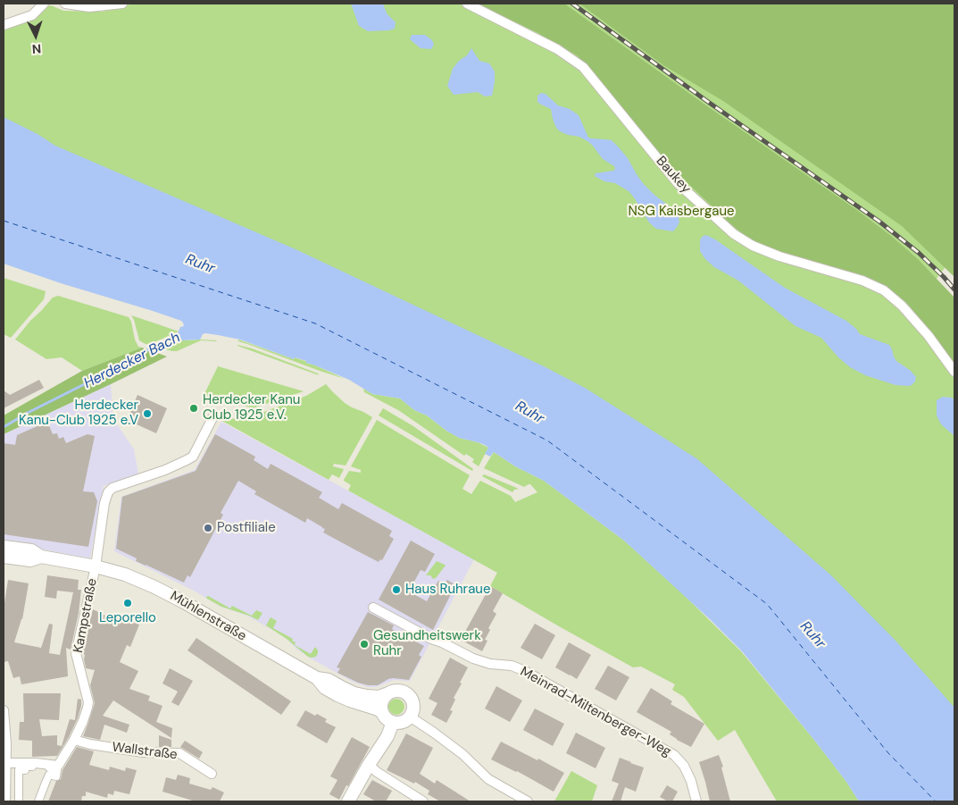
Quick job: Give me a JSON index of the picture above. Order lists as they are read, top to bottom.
{
  "streets": {
    "main road": ["Mühlenstraße"],
    "street": [
      "Baukey",
      "Kampstraße",
      "Meinrad-Miltenberger-Weg",
      "Wallstraße"
    ]
  },
  "crossings": [
    ["Kampstraße", "Mühlenstraße"],
    ["Kampstraße", "Wallstraße"]
  ],
  "water": ["Ruhr", "Herdecker Bach"],
  "parks": ["NSG Kaisbergaue"],
  "places": [
    "Herdecker Kanu Club 1925 e.V.",
    "Herdecker Kanu-Club 1925 e.V",
    "Postfiliale",
    "Haus Ruhraue",
    "Leporello",
    "Gesundheitswerk Ruhr"
  ],
  "north": "bottom"
}
